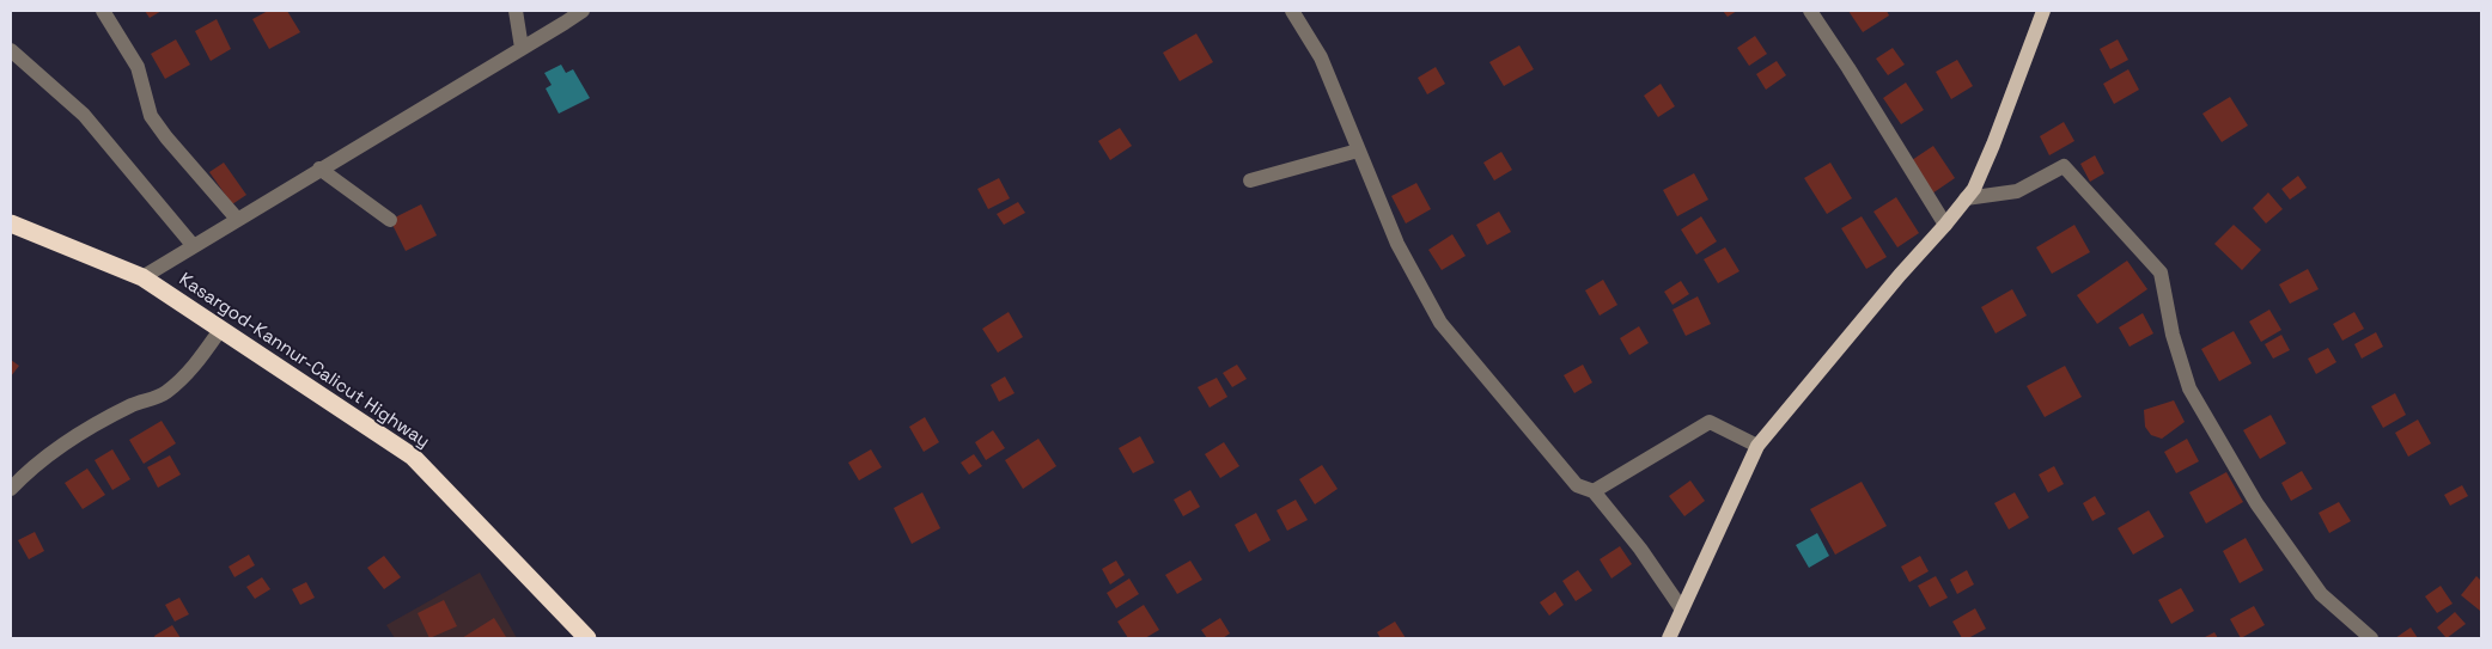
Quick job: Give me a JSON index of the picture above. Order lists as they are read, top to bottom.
{
  "streets": {
    "highway": ["Kasargod-Kannur-Calicut Highway"]
  }
}
